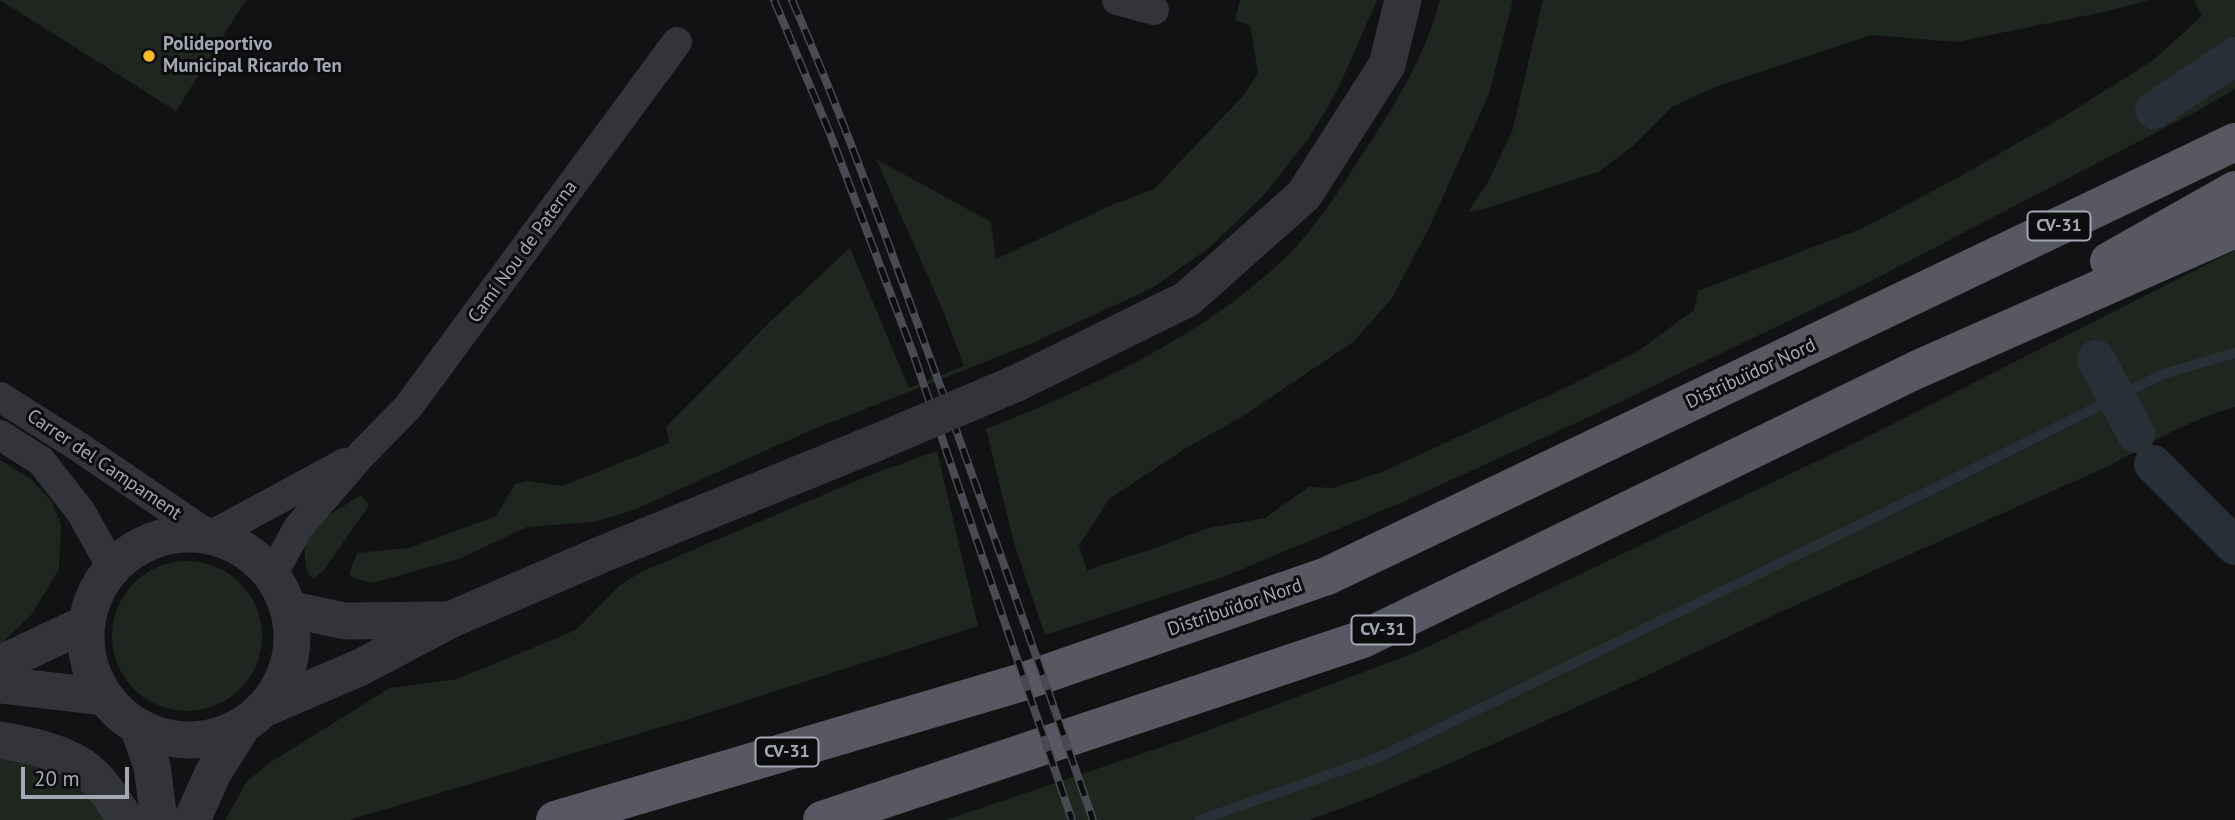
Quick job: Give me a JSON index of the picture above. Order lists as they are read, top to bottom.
{
  "streets": {
    "highway": ["CV-31", "Distribuïdor Nord"],
    "street": ["Camí Nou de Paterna", "Carrer del Campament"]
  },
  "crossings": [
    ["CV-31", "Distribuïdor Nord"],
    ["Camí Nou de Paterna", "Carrer del Campament"]
  ],
  "places": ["Polideportivo Municipal Ricardo Ten"],
  "scale_bar": "20 m"
}
